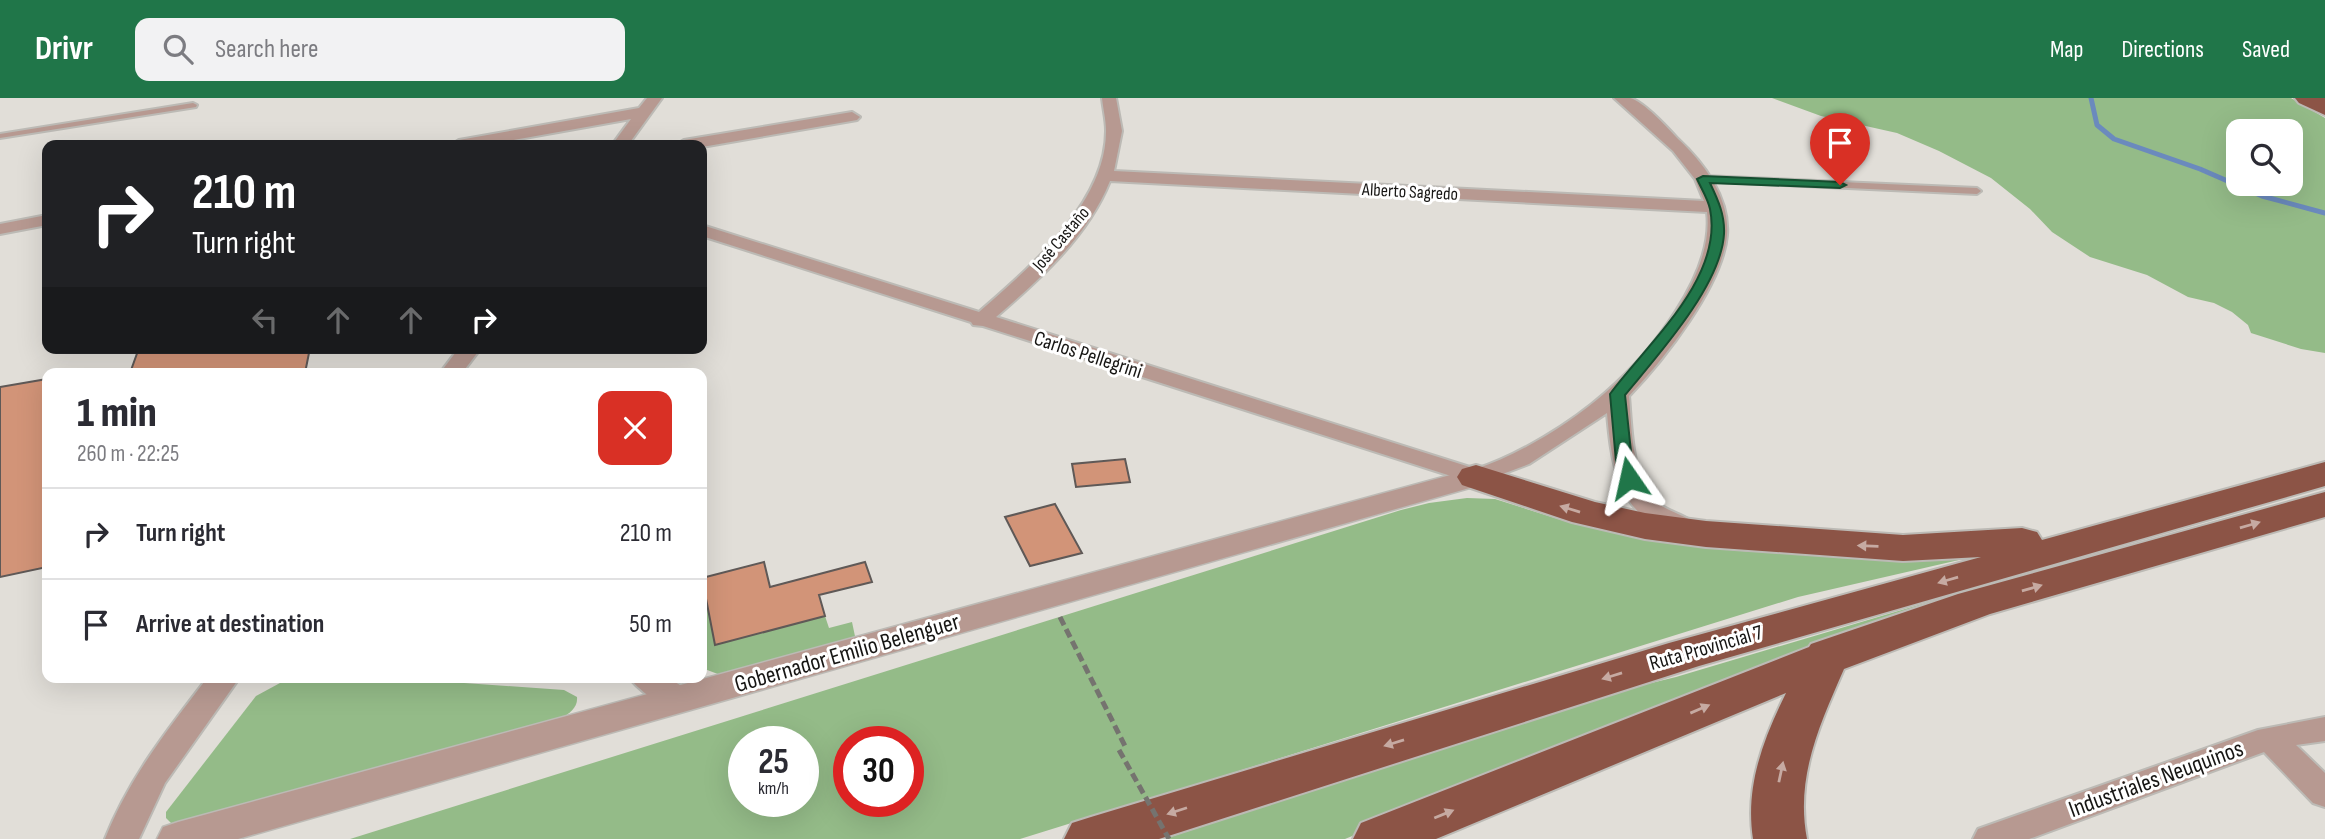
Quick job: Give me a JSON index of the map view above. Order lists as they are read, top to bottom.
{
  "streets": {
    "highway": ["Ruta Provincial 7"],
    "street": [
      "Alberto Sagredo",
      "José Castaño",
      "Carlos Pellegrini",
      "Gobernador Emilio Belenguer",
      "Industriales Neuquinos"
    ]
  },
  "crossings": [
    ["Alberto Sagredo", "José Castaño"],
    ["José Castaño", "Carlos Pellegrini"],
    ["Carlos Pellegrini", "Gobernador Emilio Belenguer"]
  ],
  "page": {
    "header": "Drivr",
    "search": "Search here",
    "nav": ["Map", "Directions", "Saved"],
    "turn": ["210 m", "Turn right"],
    "heading": ["1 min", "260 m · 22:25"],
    "list": [
      {
        "name": "Turn right",
        "value": "210 m"
      },
      {
        "name": "Arrive at destination",
        "value": "50 m"
      }
    ],
    "speed": "25 km/h",
    "limit": "30"
  }
}
